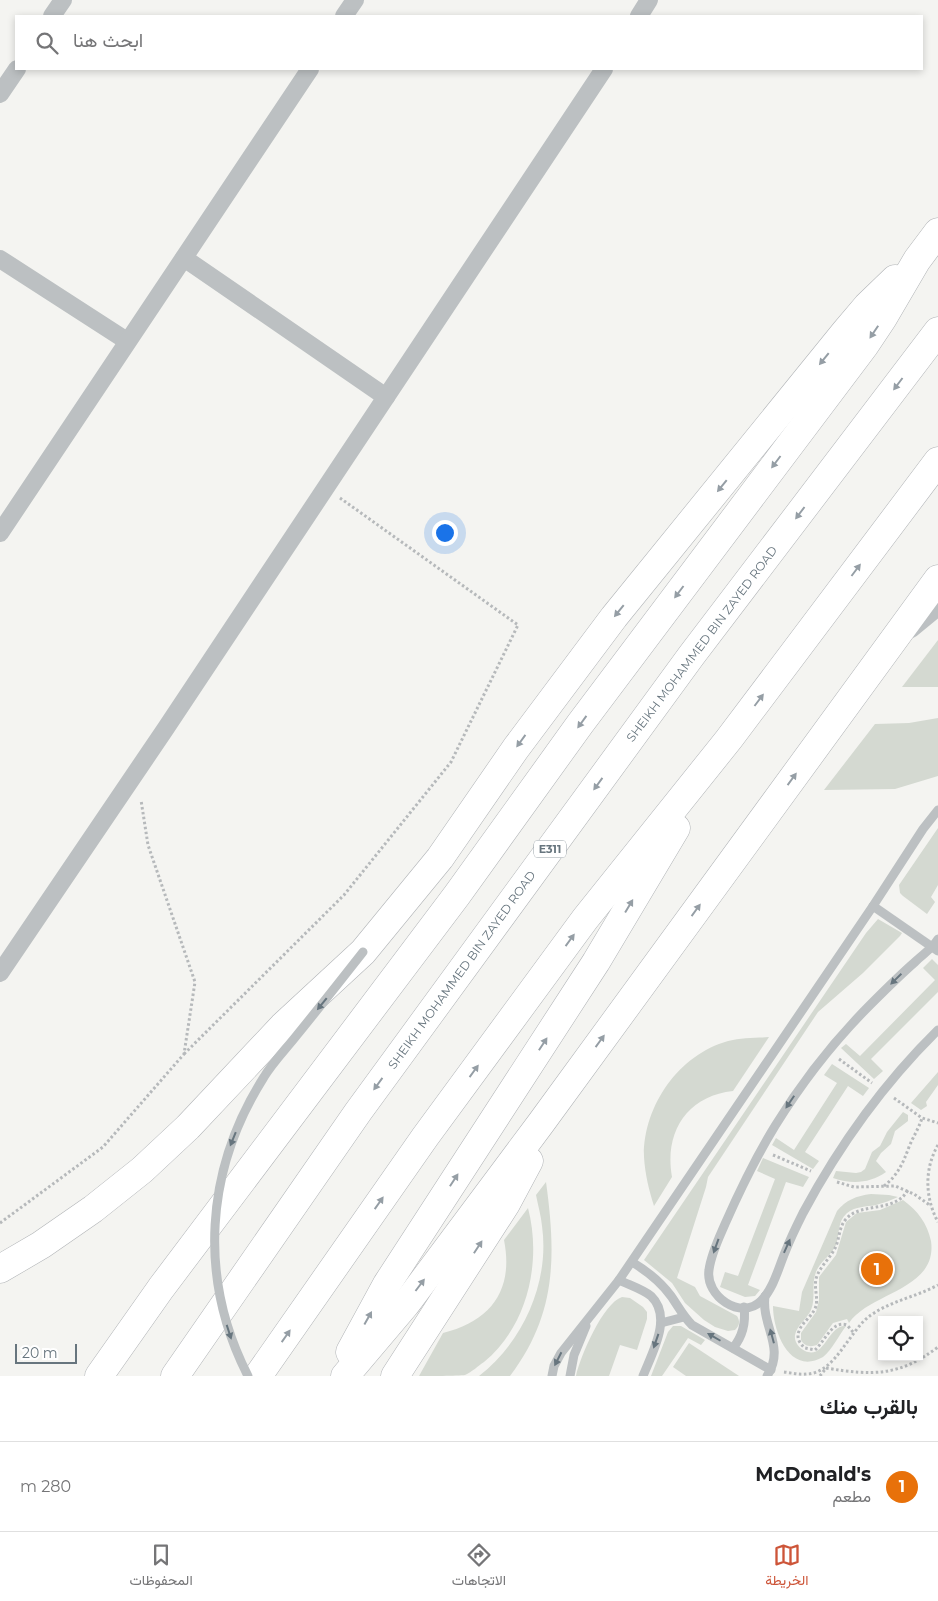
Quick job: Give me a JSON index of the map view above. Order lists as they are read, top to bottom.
{
  "streets": {
    "highway": ["SHEIKH MOHAMMED BIN ZAYED ROAD", "E311"]
  },
  "scale_bar": "20 m",
  "page": {
    "search": "ابحث هنا",
    "pins": "1",
    "scale": "20 m",
    "heading": "بالقرب منك",
    "list": [
      {
        "mark": "1",
        "name": "McDonald's",
        "note": "مطعم",
        "value": "280 m"
      }
    ],
    "nav": ["الخريطة", "الاتجاهات", "المحفوظات"]
  }
}
